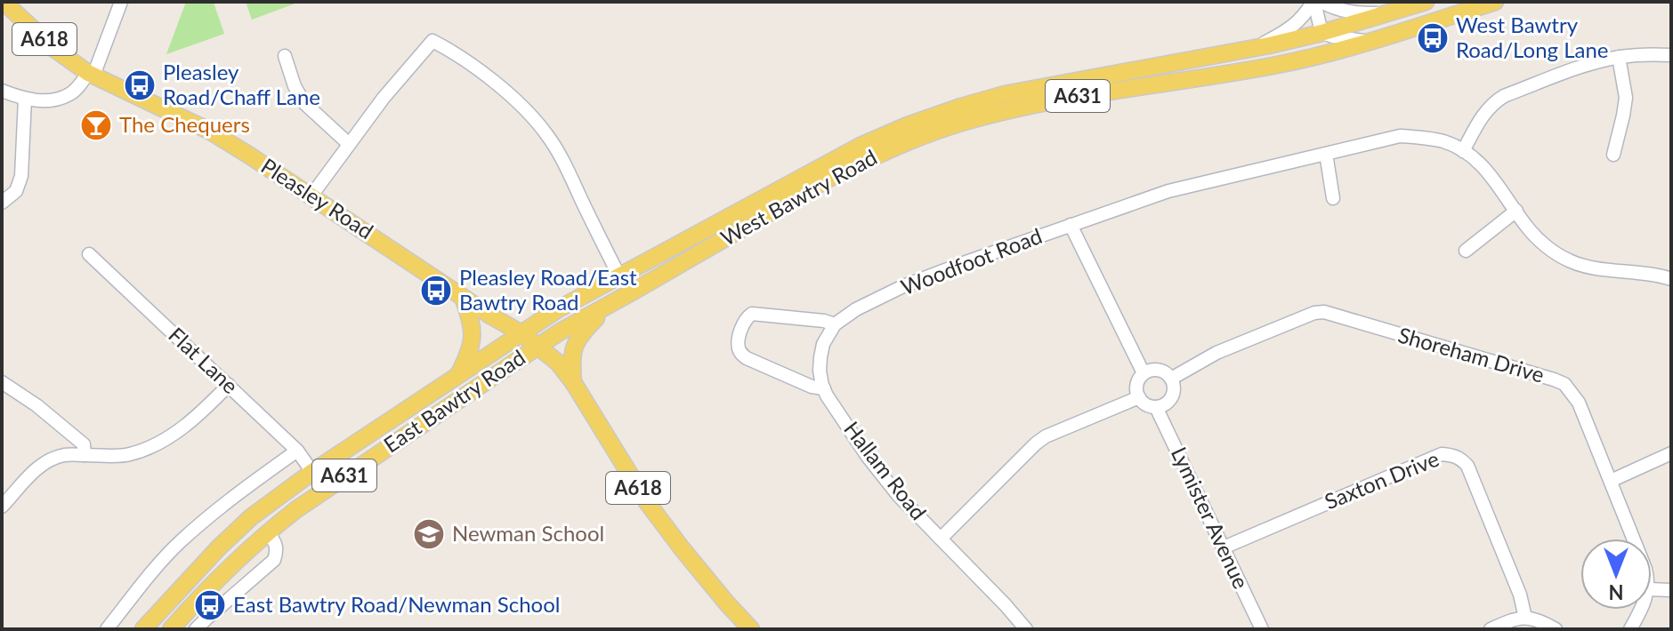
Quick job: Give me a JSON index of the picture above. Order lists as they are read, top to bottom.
{
  "streets": {
    "main road": [
      "A618",
      "A631",
      "West Bawtry Road",
      "Pleasley Road",
      "East Bawtry Road"
    ],
    "street": [
      "Woodfoot Road",
      "Shoreham Drive",
      "Flat Lane",
      "Hallam Road",
      "Saxton Drive",
      "Lymister Avenue"
    ]
  },
  "crossings": [
    ["A618", "West Bawtry Road"],
    ["A618", "Pleasley Road"],
    ["A618", "East Bawtry Road"],
    ["A631", "West Bawtry Road"],
    ["West Bawtry Road", "Pleasley Road"],
    ["West Bawtry Road", "East Bawtry Road"],
    ["Pleasley Road", "East Bawtry Road"],
    ["Woodfoot Road", "Hallam Road"],
    ["Shoreham Drive", "Lymister Avenue"],
    ["Flat Lane", "East Bawtry Road"],
    ["Saxton Drive", "Lymister Avenue"]
  ],
  "places": {
    "bus stop": [
      "West Bawtry Road/Long Lane",
      "Pleasley Road/Chaff Lane",
      "Pleasley Road/East Bawtry Road",
      "East Bawtry Road/Newman School"
    ],
    "bar": ["The Chequers"],
    "school or university": ["Newman School"]
  },
  "north": "bottom"
}
